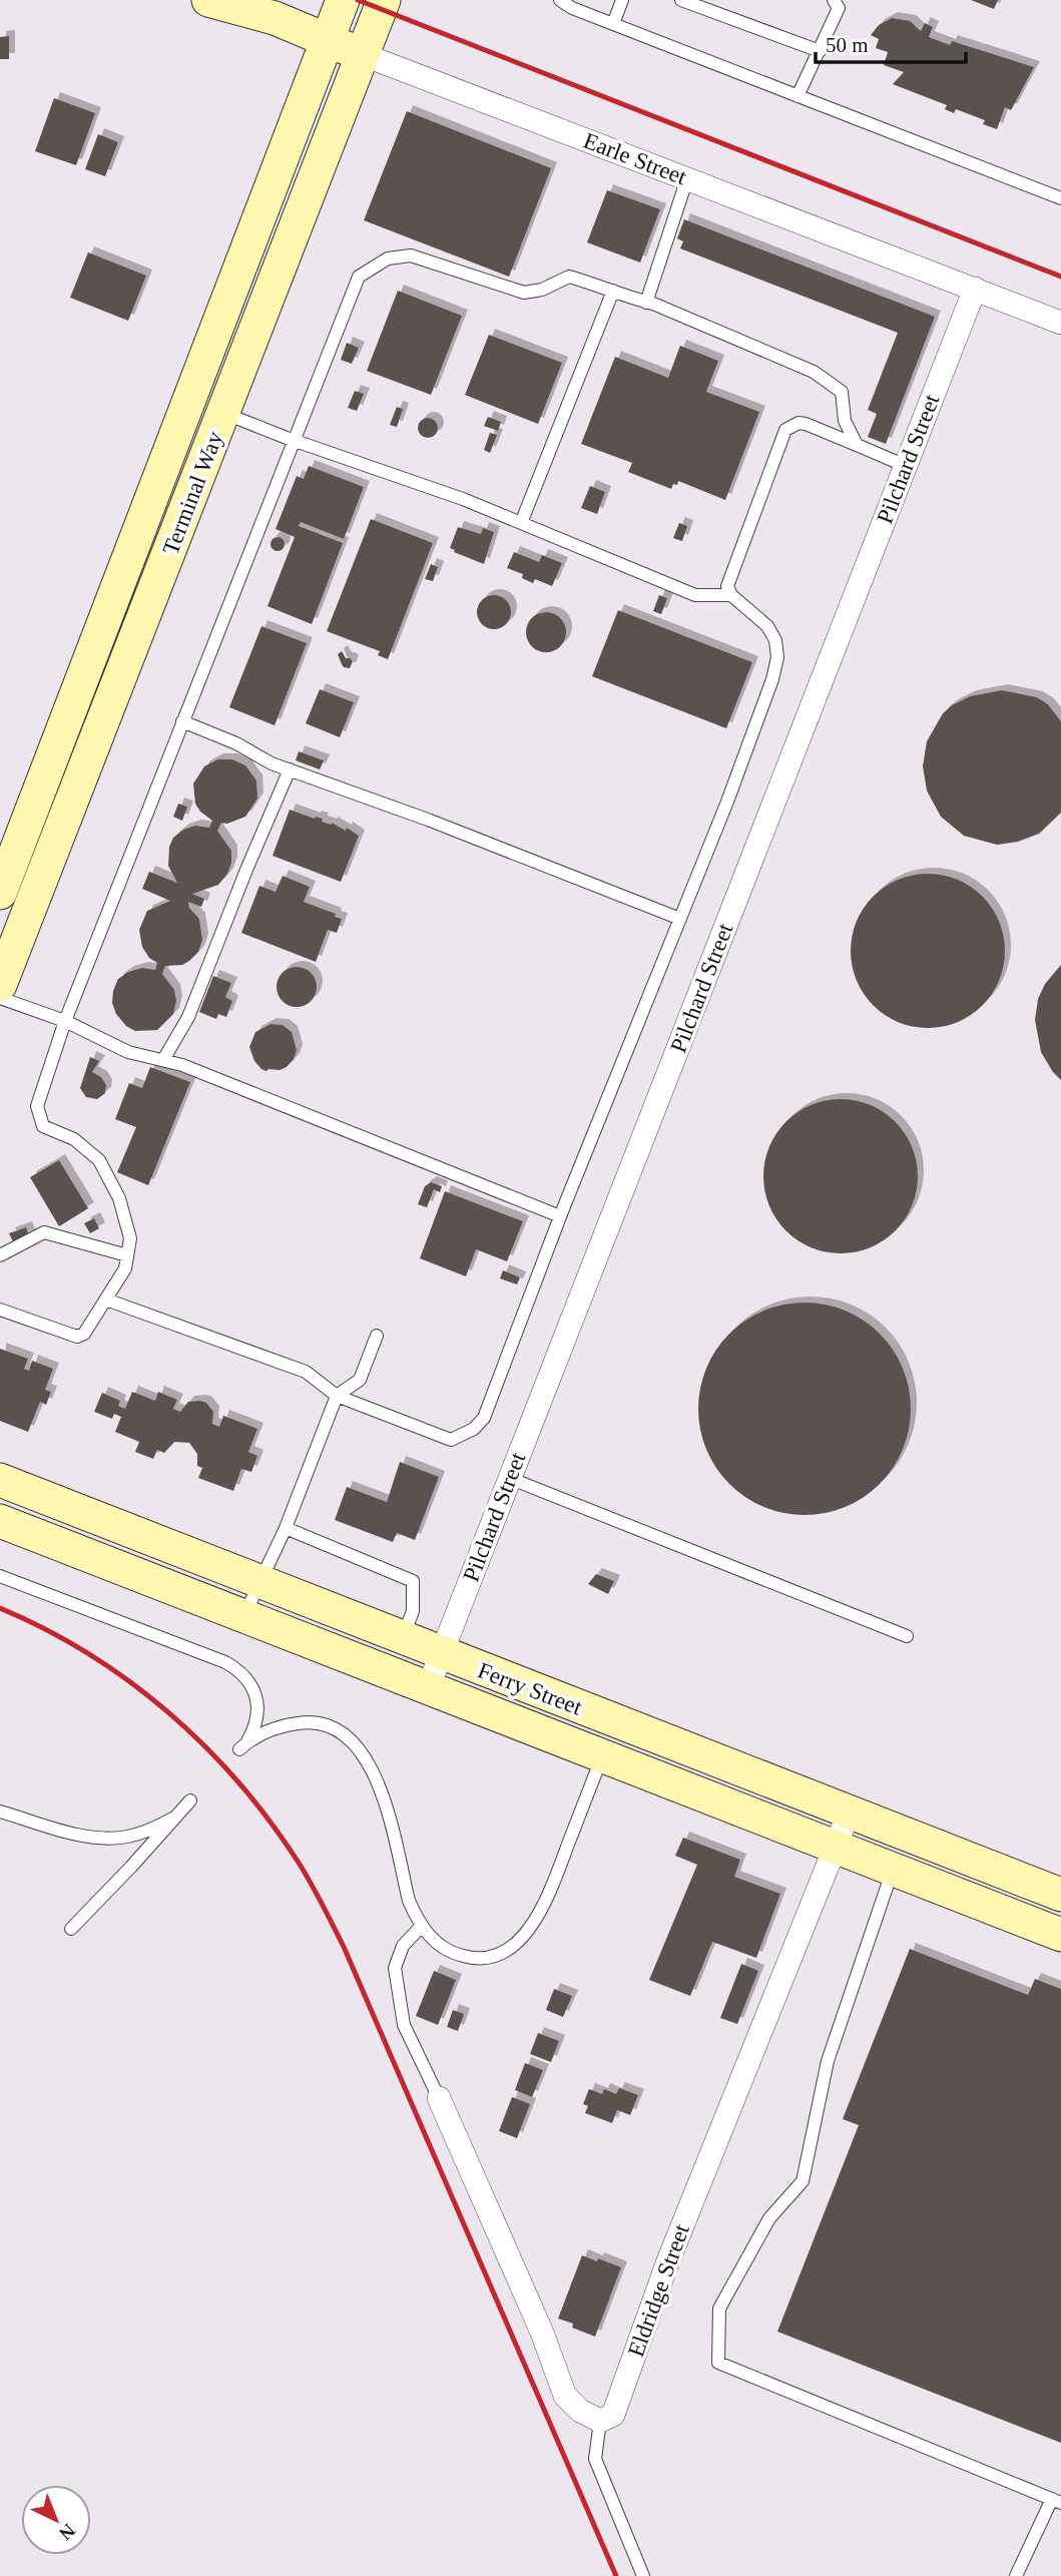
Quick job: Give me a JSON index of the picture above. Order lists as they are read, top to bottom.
{
  "streets": {
    "main road": ["Earle Street", "Terminal Way", "Ferry Street"],
    "street": ["Pilchard Street", "Eldridge Street"]
  },
  "crossings": [
    ["Earle Street", "Pilchard Street"],
    ["Earle Street", "Terminal Way"],
    ["Pilchard Street", "Ferry Street"],
    ["Ferry Street", "Eldridge Street"]
  ],
  "scale_bar": "50 m",
  "north": "bottom right"
}
